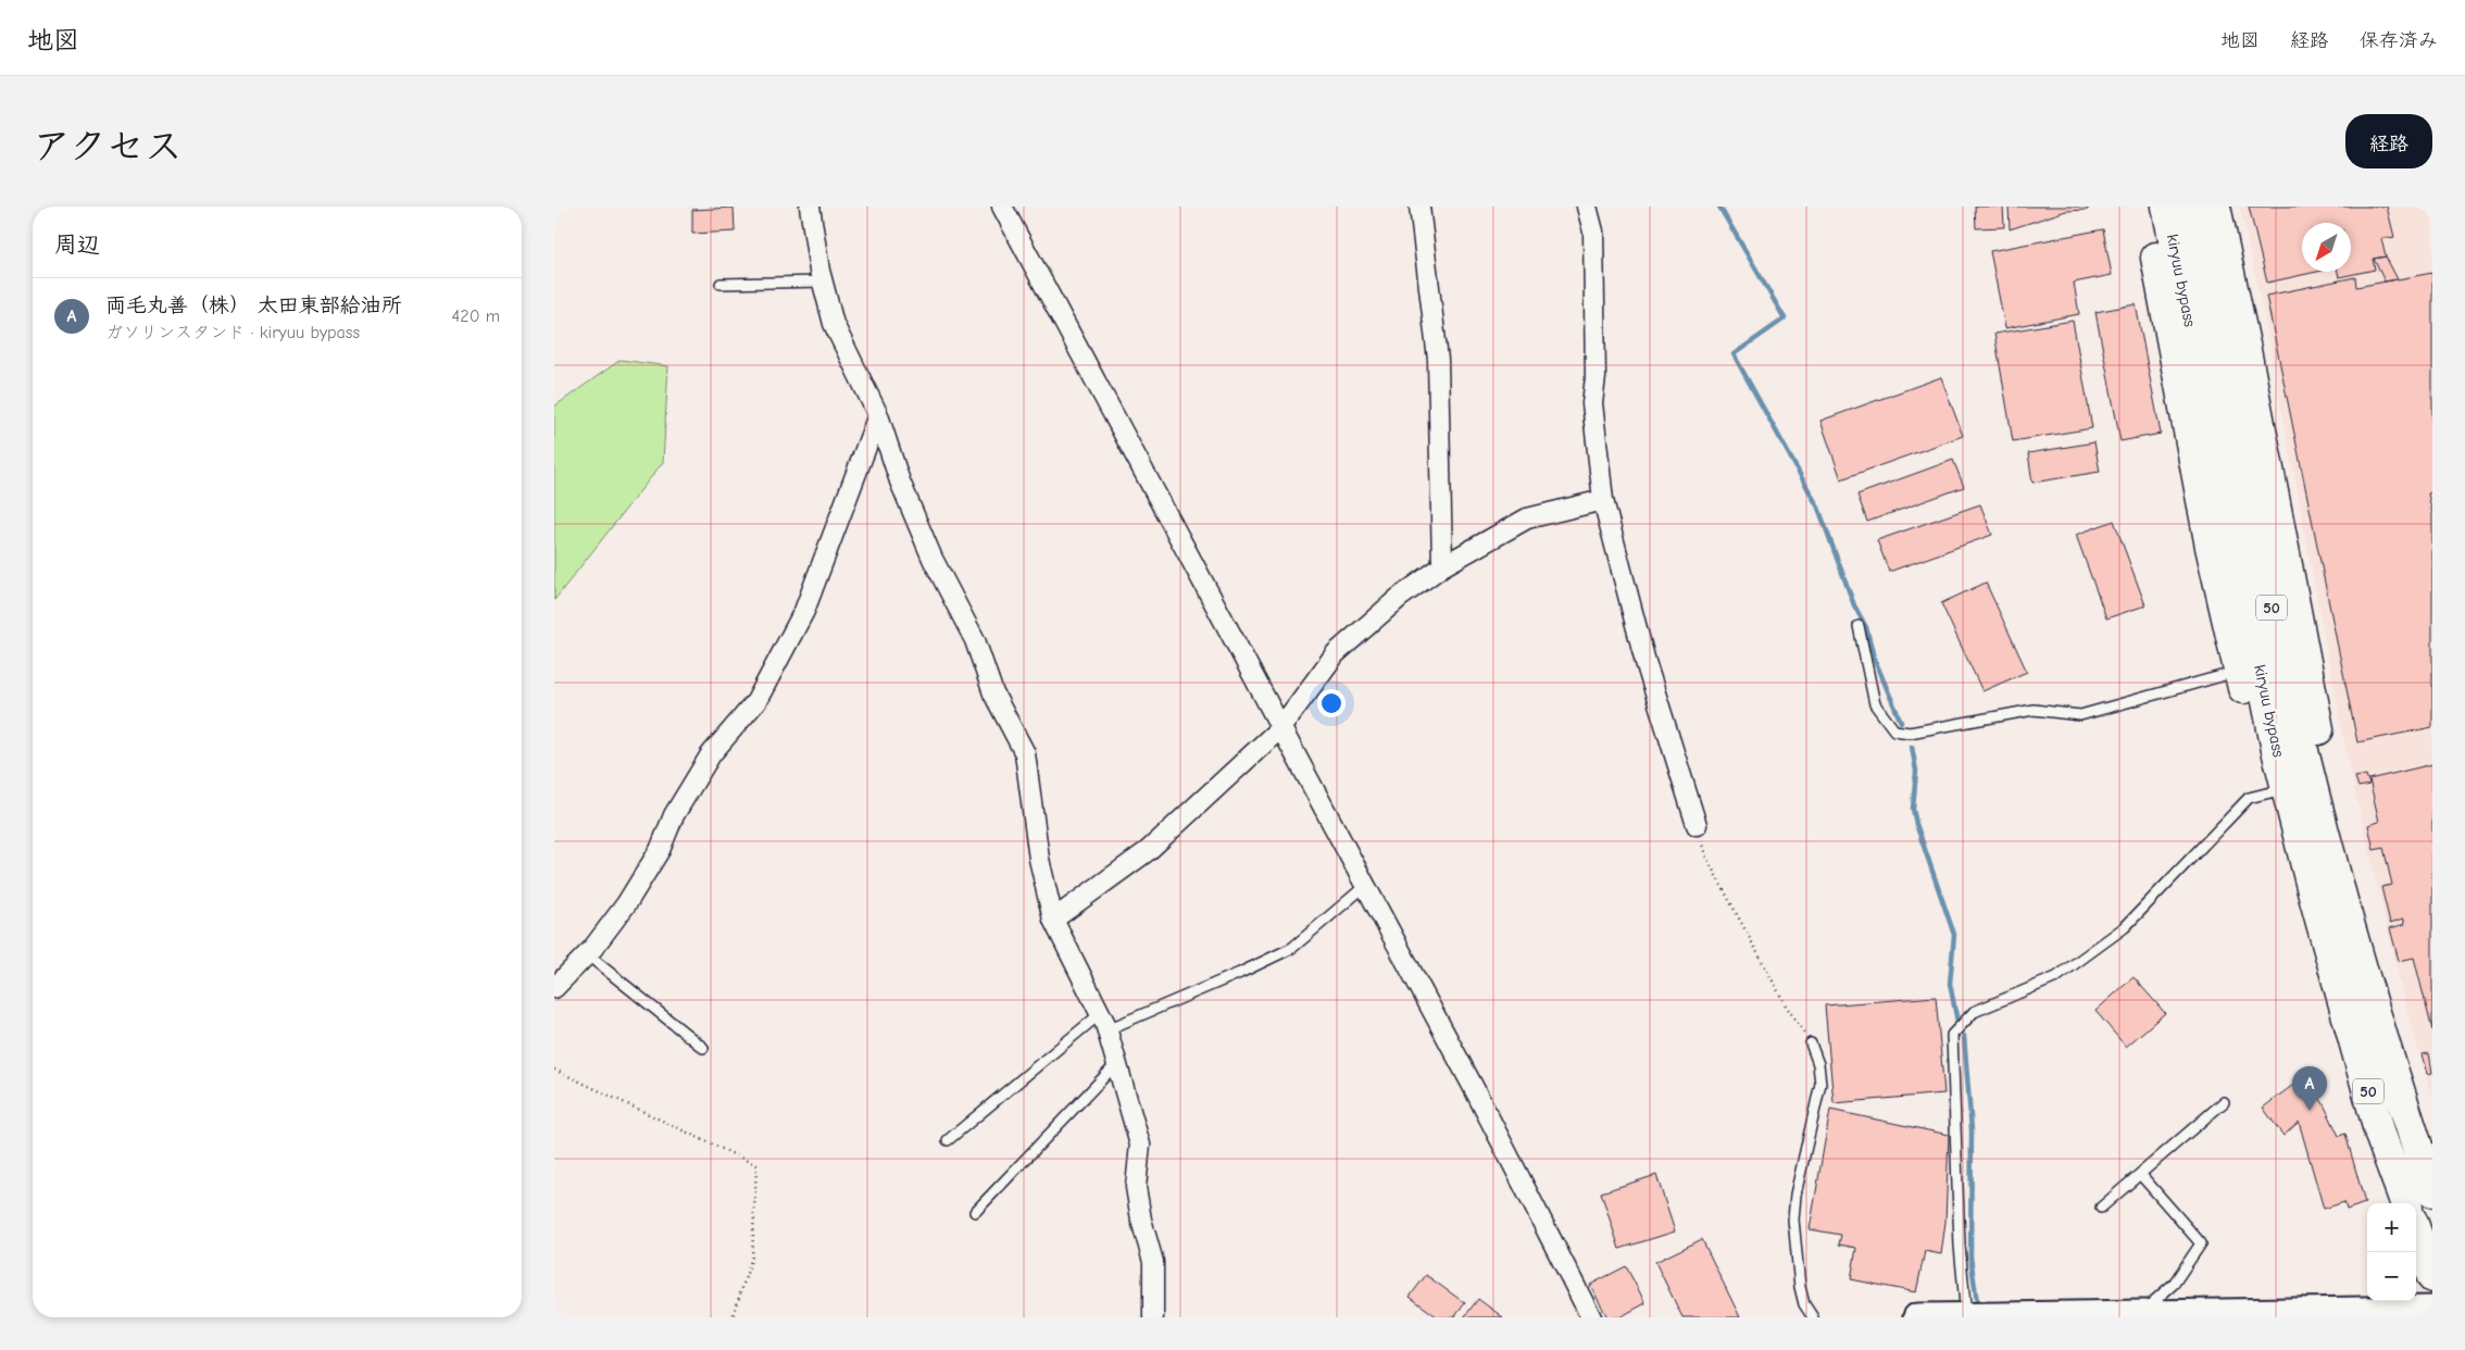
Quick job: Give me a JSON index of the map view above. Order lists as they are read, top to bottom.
{
  "streets": {
    "highway": ["kiryuu bypass", "50"]
  },
  "crossings": [
    ["kiryuu bypass", "50"]
  ],
  "north": "bottom left",
  "page": {
    "header": "地図",
    "nav": ["地図", "経路", "保存済み"],
    "title": "アクセス",
    "buttons": "経路",
    "heading": "周辺",
    "list": [
      {
        "mark": "A",
        "name": "両毛丸善（株） 太田東部給油所",
        "note": "ガソリンスタンド · kiryuu bypass",
        "value": "420 m"
      }
    ],
    "pins": "A",
    "map_buttons": ["+", "−"]
  }
}
